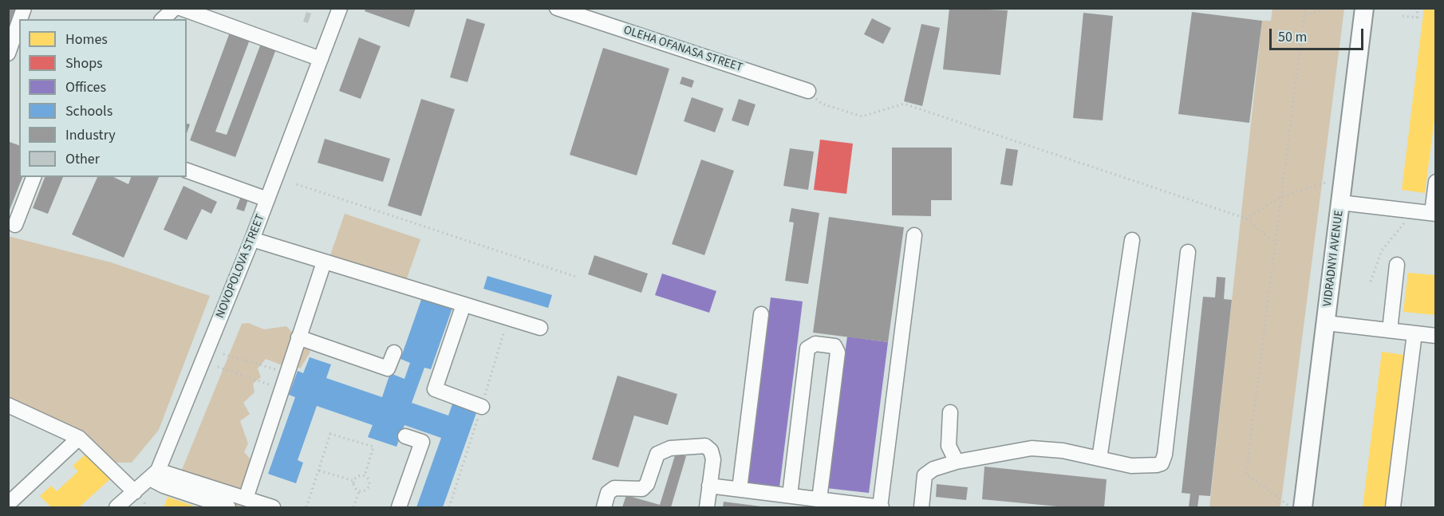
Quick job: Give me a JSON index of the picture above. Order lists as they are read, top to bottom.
{
  "streets": {
    "main road": ["VIDRADNYI AVENUE"],
    "street": ["OLEHA OFANASA STREET", "NOVOPOLOVA STREET"]
  },
  "legend": [
    "Homes",
    "Shops",
    "Offices",
    "Schools",
    "Industry",
    "Other"
  ],
  "scale_bar": "50 m"
}
